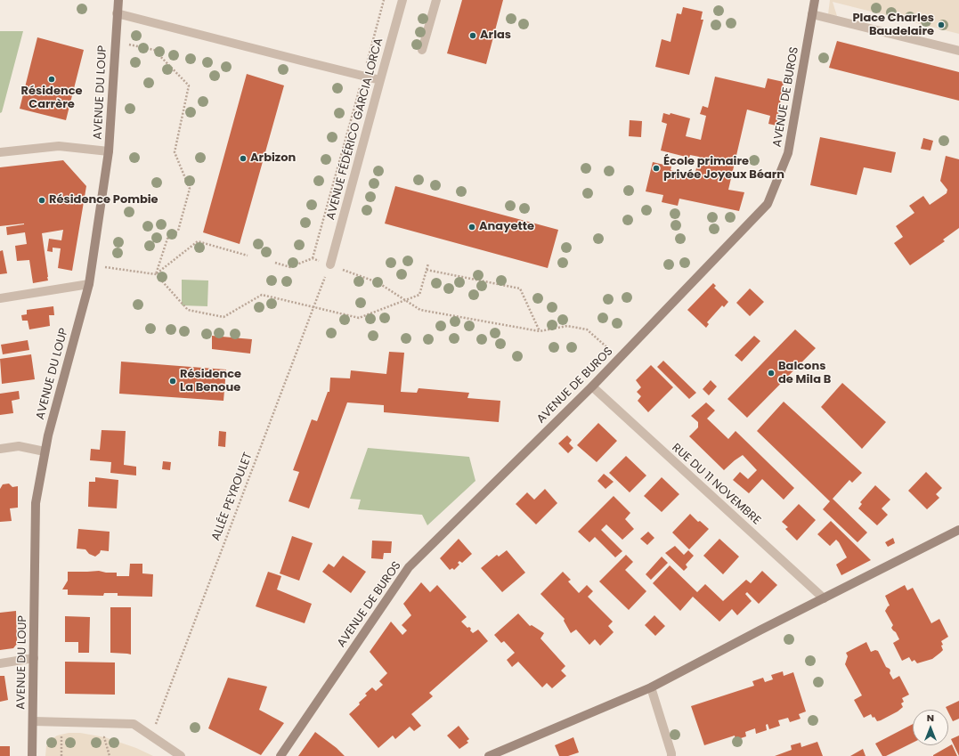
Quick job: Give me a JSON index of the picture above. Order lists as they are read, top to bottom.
{
  "streets": {
    "street": [
      "AVENUE DU LOUP",
      "AVENUE DE BUROS",
      "AVENUE FÉDÉRICO GARCIA LORCA",
      "RUE DU 11 NOVEMBRE"
    ],
    "path": ["ALLÉE PEYROULET"]
  },
  "crossings": [
    ["AVENUE DE BUROS", "RUE DU 11 NOVEMBRE"],
    ["AVENUE FÉDÉRICO GARCIA LORCA", "ALLÉE PEYROULET"]
  ],
  "places": [
    "Place Charles Baudelaire",
    "Arlas",
    "Résidence Carrère",
    "Arbizon",
    "École primaire privée Joyeux Béarn",
    "Résidence Pombie",
    "Anayette",
    "Balcons de Mila B",
    "Résidence La Benoue"
  ],
  "north": "top"
}
